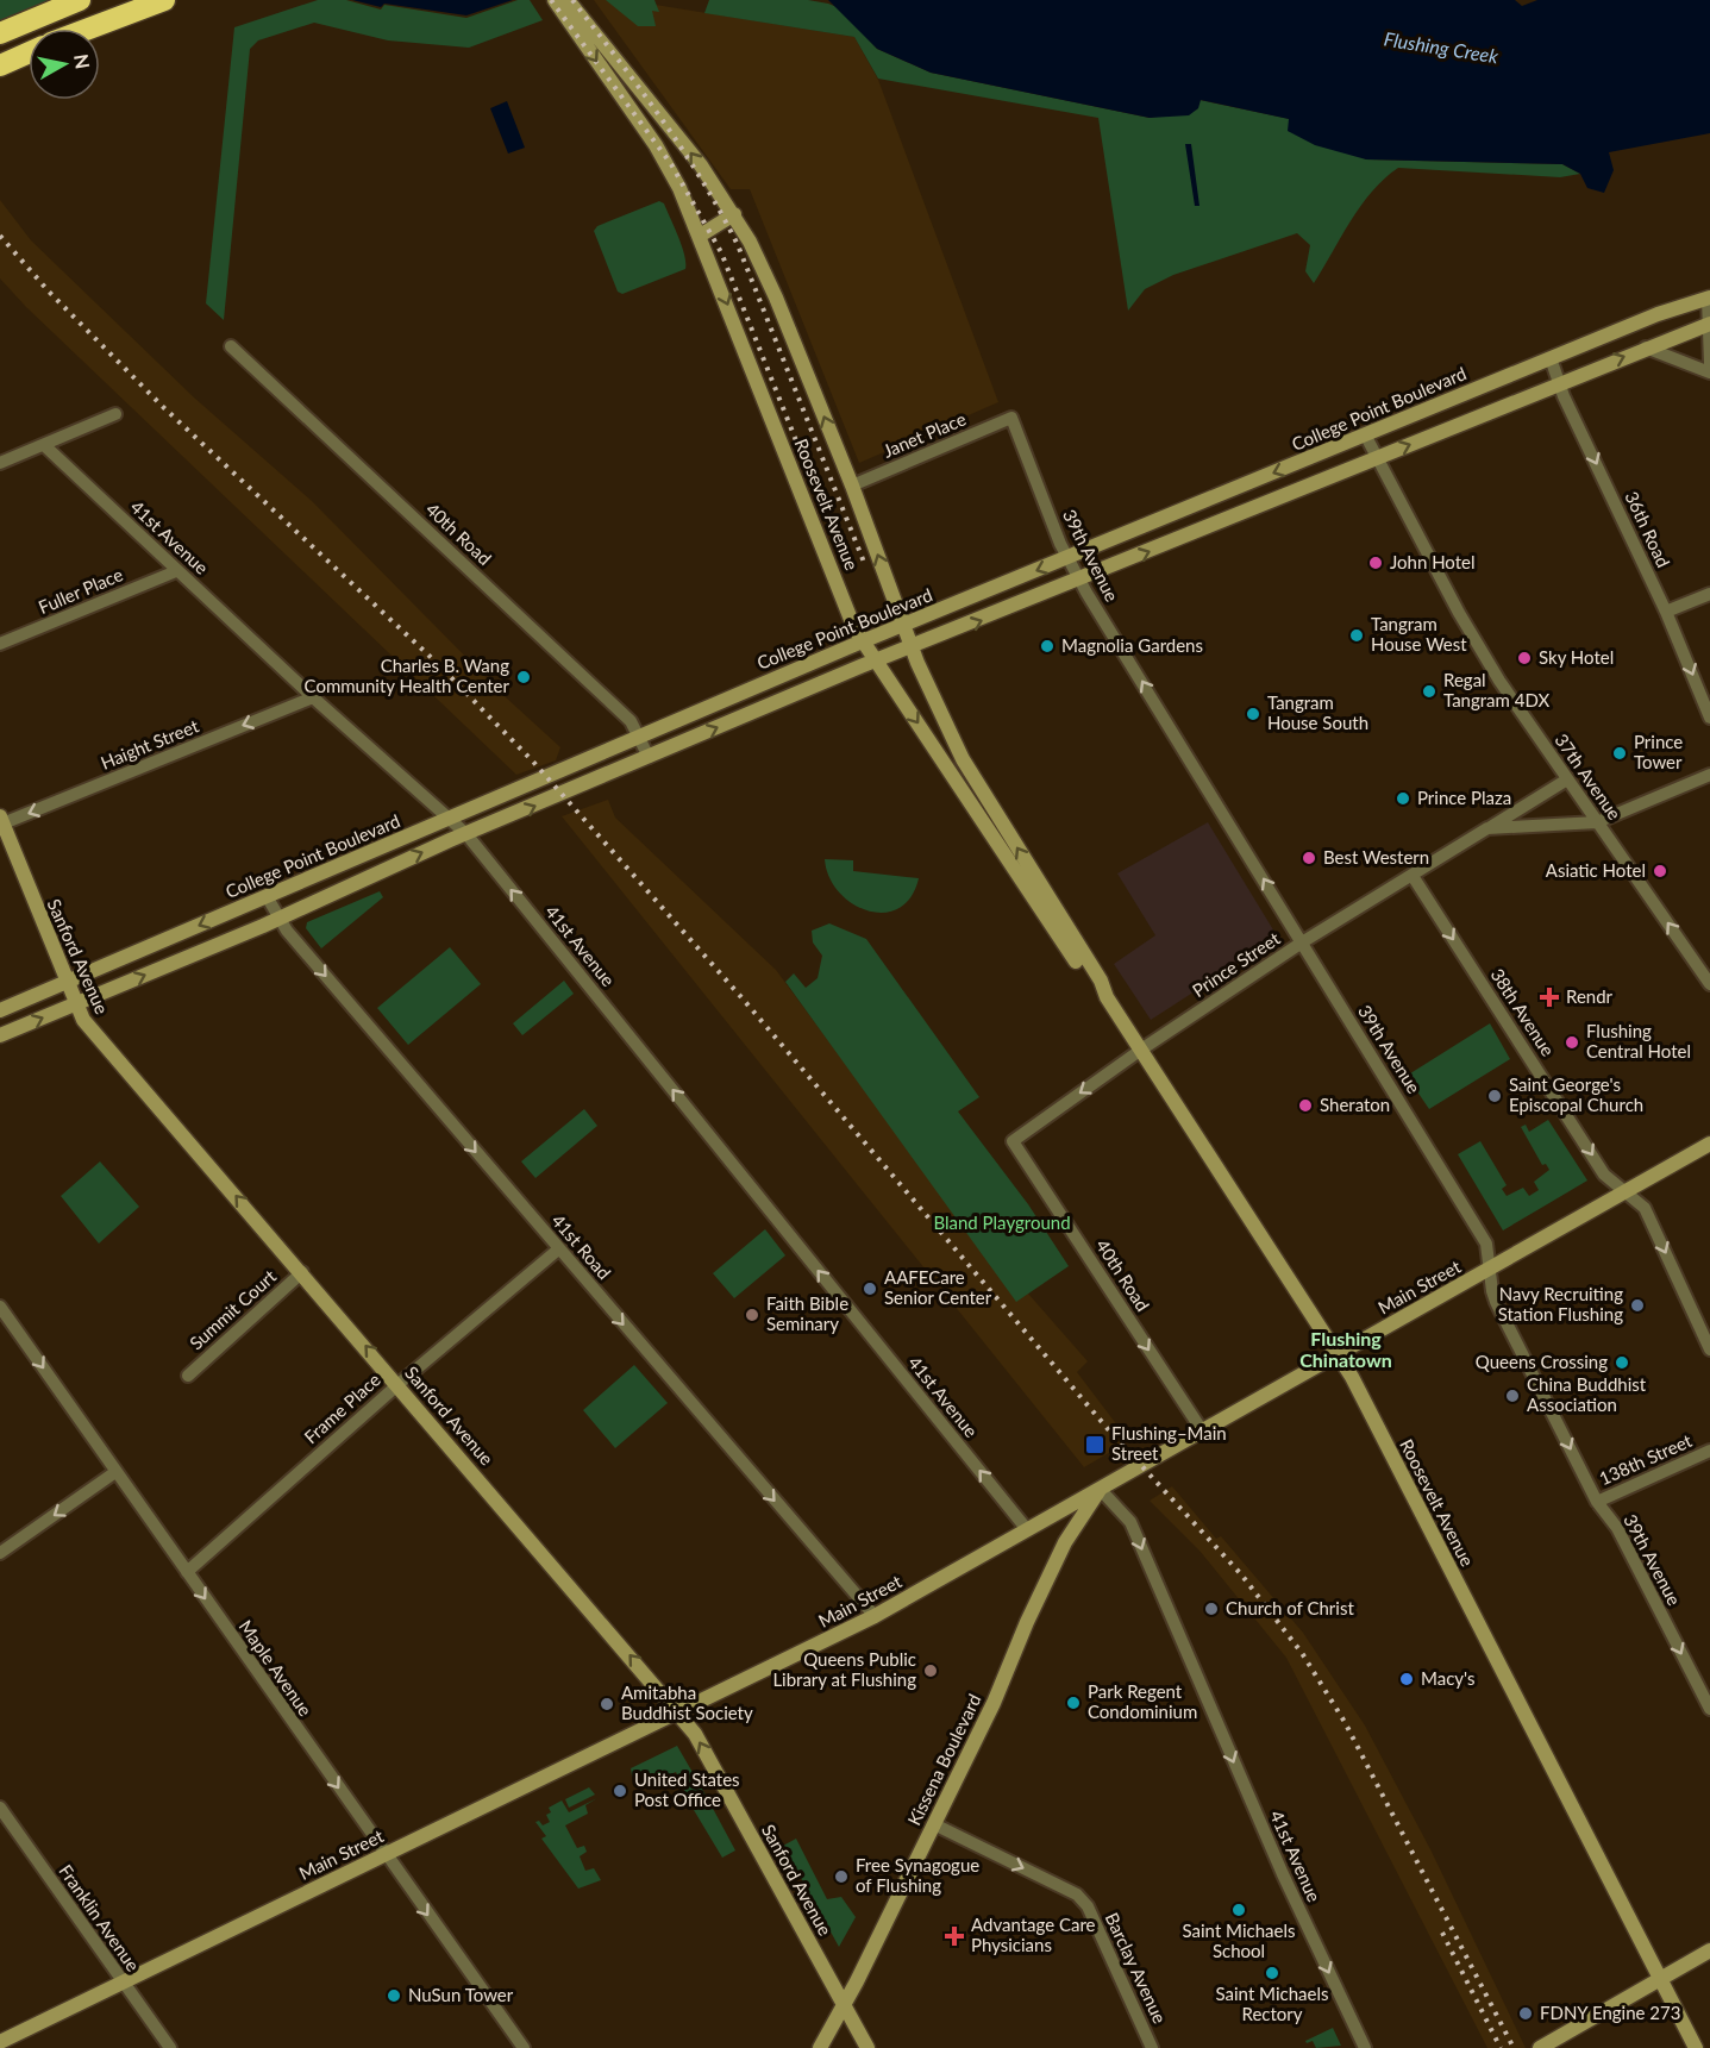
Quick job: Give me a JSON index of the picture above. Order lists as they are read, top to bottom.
{
  "streets": {
    "main road": [
      "College Point Boulevard",
      "Roosevelt Avenue",
      "Sanford Avenue",
      "Main Street",
      "Kissena Boulevard"
    ],
    "street": [
      "Janet Place",
      "36th Road",
      "40th Road",
      "41st Avenue",
      "39th Avenue",
      "Fuller Place",
      "Haight Street",
      "37th Avenue",
      "Prince Street",
      "38th Avenue",
      "41st Road",
      "Summit Court",
      "Frame Place",
      "138th Street",
      "Maple Avenue",
      "Franklin Avenue",
      "Barclay Avenue"
    ]
  },
  "crossings": [
    ["College Point Boulevard", "Roosevelt Avenue"],
    ["College Point Boulevard", "36th Road"],
    ["College Point Boulevard", "40th Road"],
    ["College Point Boulevard", "41st Avenue"],
    ["College Point Boulevard", "39th Avenue"],
    ["College Point Boulevard", "37th Avenue"],
    ["College Point Boulevard", "Sanford Avenue"],
    ["College Point Boulevard", "41st Road"],
    ["Janet Place", "Roosevelt Avenue"],
    ["Janet Place", "39th Avenue"],
    ["Roosevelt Avenue", "Prince Street"],
    ["Roosevelt Avenue", "Main Street"],
    ["40th Road", "Prince Street"],
    ["40th Road", "Main Street"],
    ["41st Avenue", "Fuller Place"],
    ["41st Avenue", "Haight Street"],
    ["41st Avenue", "Main Street"],
    ["41st Avenue", "Kissena Boulevard"],
    ["39th Avenue", "Prince Street"],
    ["39th Avenue", "Main Street"],
    ["39th Avenue", "138th Street"],
    ["Haight Street", "Sanford Avenue"],
    ["37th Avenue", "Prince Street"],
    ["Sanford Avenue", "Main Street"],
    ["Sanford Avenue", "Summit Court"],
    ["Sanford Avenue", "Frame Place"],
    ["Sanford Avenue", "Kissena Boulevard"],
    ["Prince Street", "38th Avenue"],
    ["38th Avenue", "Main Street"],
    ["41st Road", "Main Street"],
    ["41st Road", "Frame Place"],
    ["Main Street", "Maple Avenue"],
    ["Main Street", "Kissena Boulevard"],
    ["Main Street", "Franklin Avenue"],
    ["Frame Place", "Maple Avenue"],
    ["Kissena Boulevard", "Barclay Avenue"]
  ],
  "one_way": [
    "36th Road",
    "40th Road",
    "Haight Street",
    "Sanford Avenue",
    "38th Avenue",
    "41st Road",
    "Maple Avenue",
    "Barclay Avenue"
  ],
  "districts": ["Flushing Chinatown"],
  "water": ["Flushing Creek"],
  "parks": ["Bland Playground"],
  "places": {
    "other": [
      "John Hotel",
      "Tangram House West",
      "Magnolia Gardens",
      "Sky Hotel",
      "Charles B. Wang Community Health Center",
      "Regal Tangram 4DX",
      "Tangram House South",
      "Prince Tower",
      "Prince Plaza",
      "Best Western",
      "Asiatic Hotel",
      "Flushing Central Hotel",
      "Saint George's Episcopal Church",
      "Sheraton",
      "AAFECare Senior Center",
      "Navy Recruiting Station Flushing",
      "Faith Bible Seminary",
      "Queens Crossing",
      "China Buddhist Association",
      "Church of Christ",
      "Queens Public Library at Flushing",
      "Macy's",
      "Park Regent Condominium",
      "Amitabha Buddhist Society",
      "United States Post Office",
      "Free Synagogue of Flushing",
      "Saint Michaels School",
      "Saint Michaels Rectory",
      "NuSun Tower",
      "FDNY Engine 273"
    ],
    "health": ["Rendr", "Advantage Care Physicians"],
    "transit": ["Flushing–Main Street"]
  },
  "north": "right"
}
